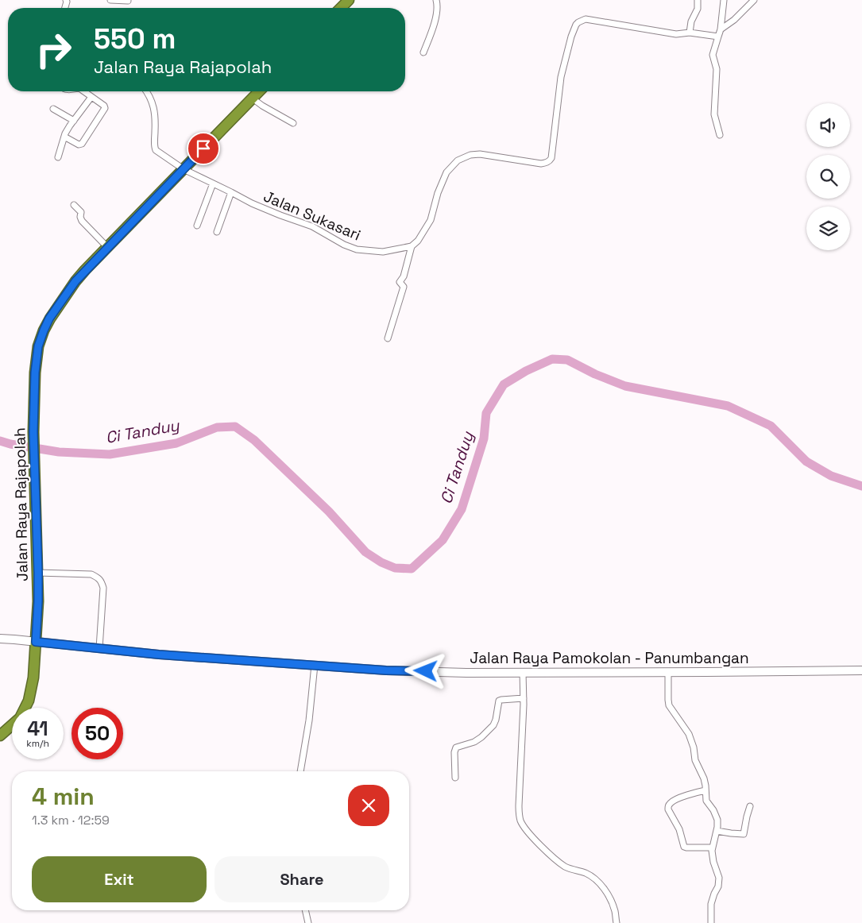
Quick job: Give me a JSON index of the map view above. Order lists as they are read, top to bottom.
{
  "streets": {
    "highway": ["Jalan Raya Rajapolah"],
    "main road": ["Jalan Raya Pamokolan - Panumbangan"],
    "street": ["Jalan Sukasari"]
  },
  "crossings": [
    ["Jalan Sukasari", "Jalan Raya Rajapolah"],
    ["Jalan Raya Rajapolah", "Jalan Raya Pamokolan - Panumbangan"]
  ],
  "water": ["Ci Tanduy"],
  "page": {
    "turn": ["550 m", "Jalan Raya Rajapolah"],
    "speed": "41 km/h",
    "limit": "50",
    "heading": ["4 min", "1.3 km · 12:59"],
    "buttons": ["Exit", "Share"]
  }
}
